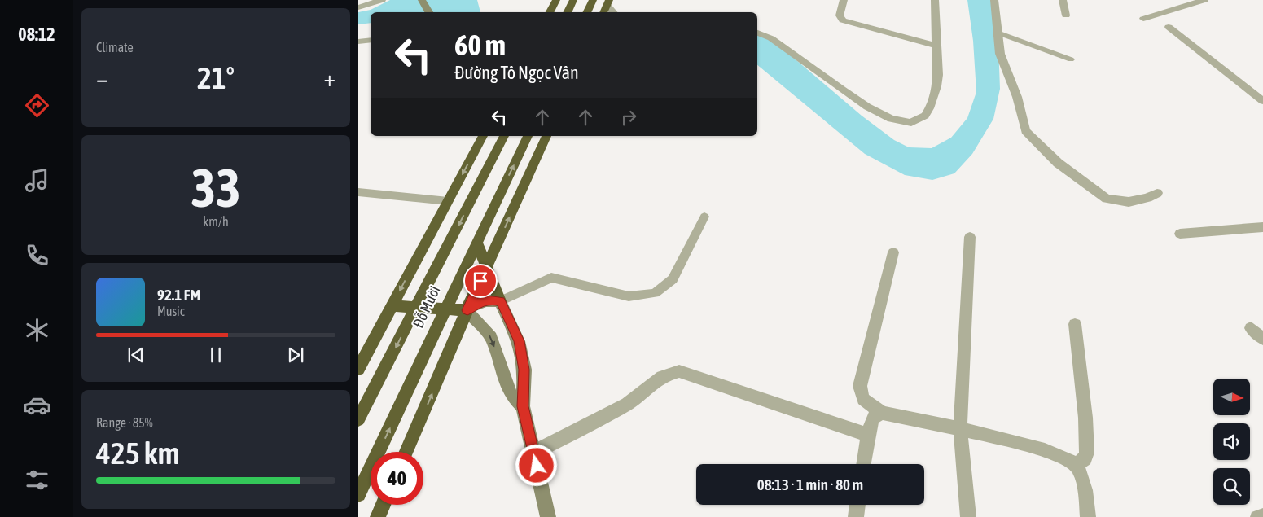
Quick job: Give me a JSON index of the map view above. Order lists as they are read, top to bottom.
{
  "streets": {
    "highway": ["Đỗ Mười"]
  },
  "north": "right",
  "page": {
    "tabs": "08:12",
    "tile": [
      "Climate",
      ["33", "km/h"],
      ["Range · 85%", "425 km"]
    ],
    "turn": ["60 m", "Đường Tô Ngọc Vân"],
    "heat": ["−", "21°", "+"],
    "song": ["92.1 FM", "Music"],
    "limit": "40",
    "trip": "08:13 · 1 min · 80 m"
  }
}
